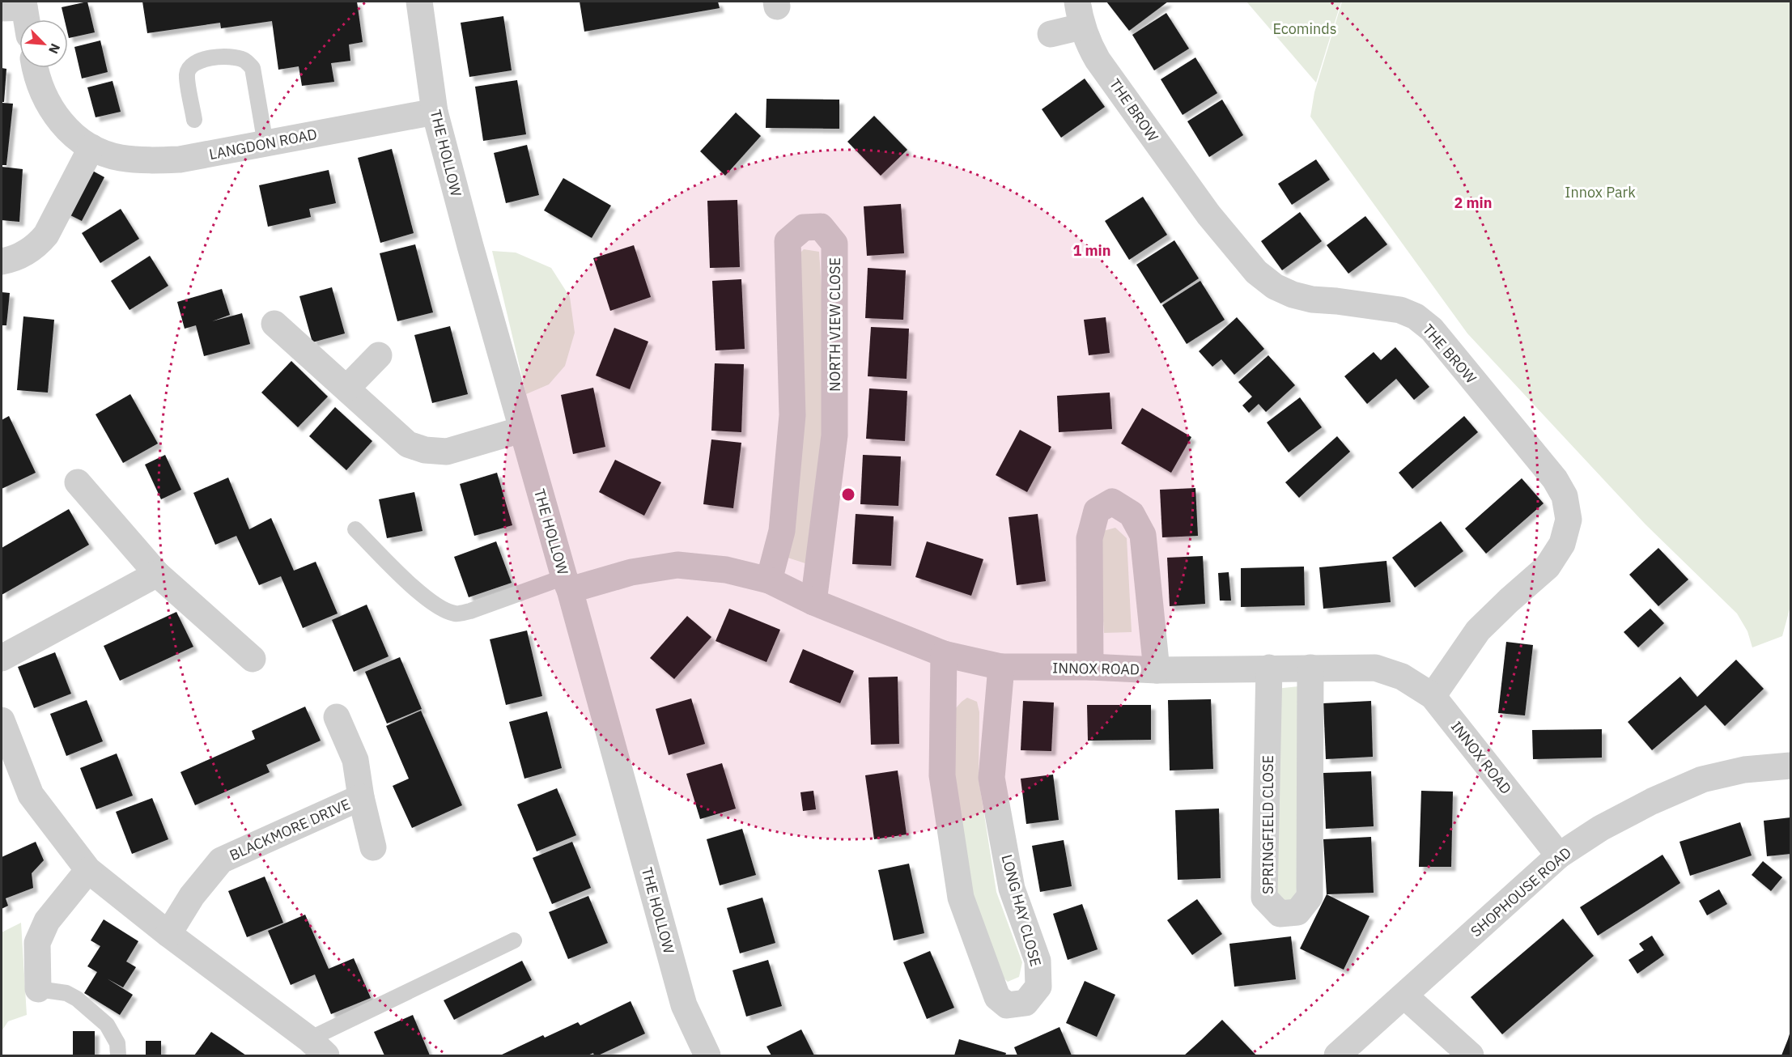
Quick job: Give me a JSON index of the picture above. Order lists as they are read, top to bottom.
{
  "streets": {
    "street": [
      "THE BROW",
      "LANGDON ROAD",
      "THE HOLLOW",
      "NORTH VIEW CLOSE",
      "INNOX ROAD",
      "SPRINGFIELD CLOSE",
      "BLACKMORE DRIVE",
      "SHOPHOUSE ROAD",
      "LONG HAY CLOSE"
    ]
  },
  "crossings": [
    ["THE BROW", "INNOX ROAD"],
    ["LANGDON ROAD", "THE HOLLOW"],
    ["THE HOLLOW", "INNOX ROAD"],
    ["NORTH VIEW CLOSE", "INNOX ROAD"],
    ["INNOX ROAD", "SPRINGFIELD CLOSE"],
    ["INNOX ROAD", "SHOPHOUSE ROAD"],
    ["INNOX ROAD", "LONG HAY CLOSE"]
  ],
  "parks": ["Ecominds", "Innox Park"],
  "north": "bottom right",
  "rings": ["2 min", "1 min"]
}
